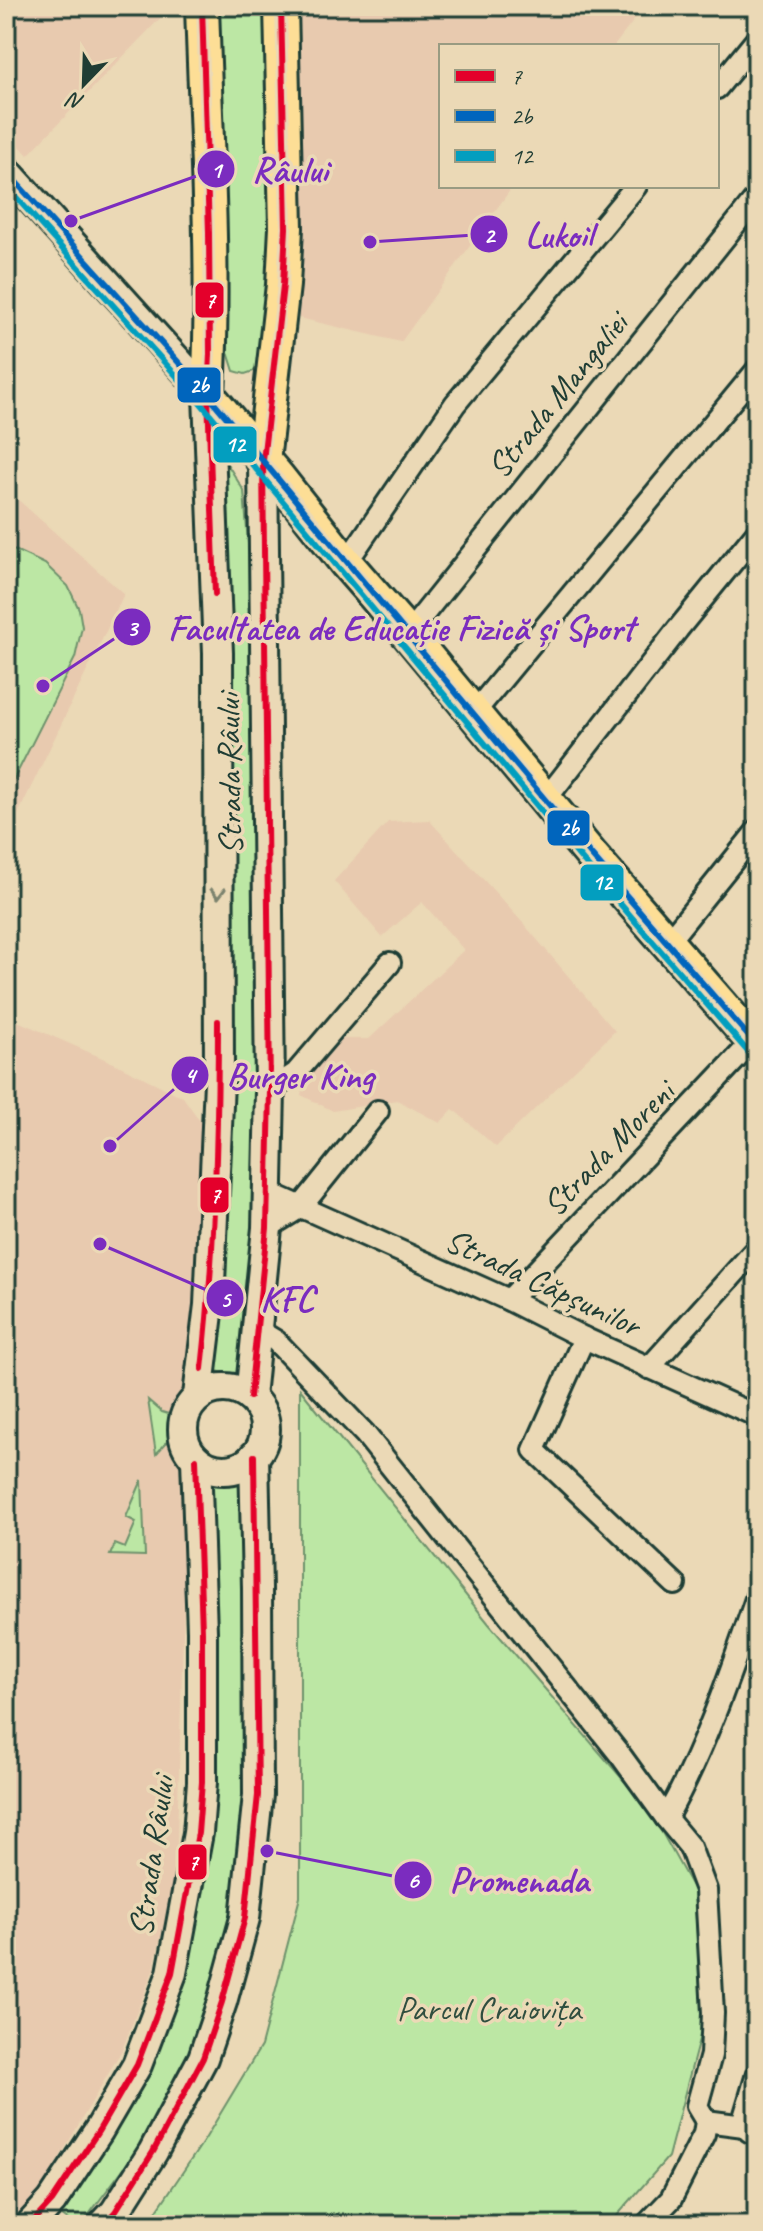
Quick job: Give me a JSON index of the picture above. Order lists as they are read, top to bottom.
{
  "streets": {
    "main road": ["Strada Râului"],
    "street": ["Strada Mangaliei", "Strada Moreni", "Strada Căpșunilor"]
  },
  "crossings": [
    ["Strada Râului", "Strada Căpșunilor"],
    ["Strada Moreni", "Strada Căpșunilor"]
  ],
  "parks": ["Parcul Craiovița"],
  "places": [
    "Râului",
    "Lukoil",
    "Facultatea de Educație Fizică și Sport",
    "Burger King",
    "KFC",
    "Promenada"
  ],
  "lines": ["transit line 7", "transit line 2b", "transit line 12"],
  "legend": ["7", "2b", "12"],
  "north": "bottom left"
}
